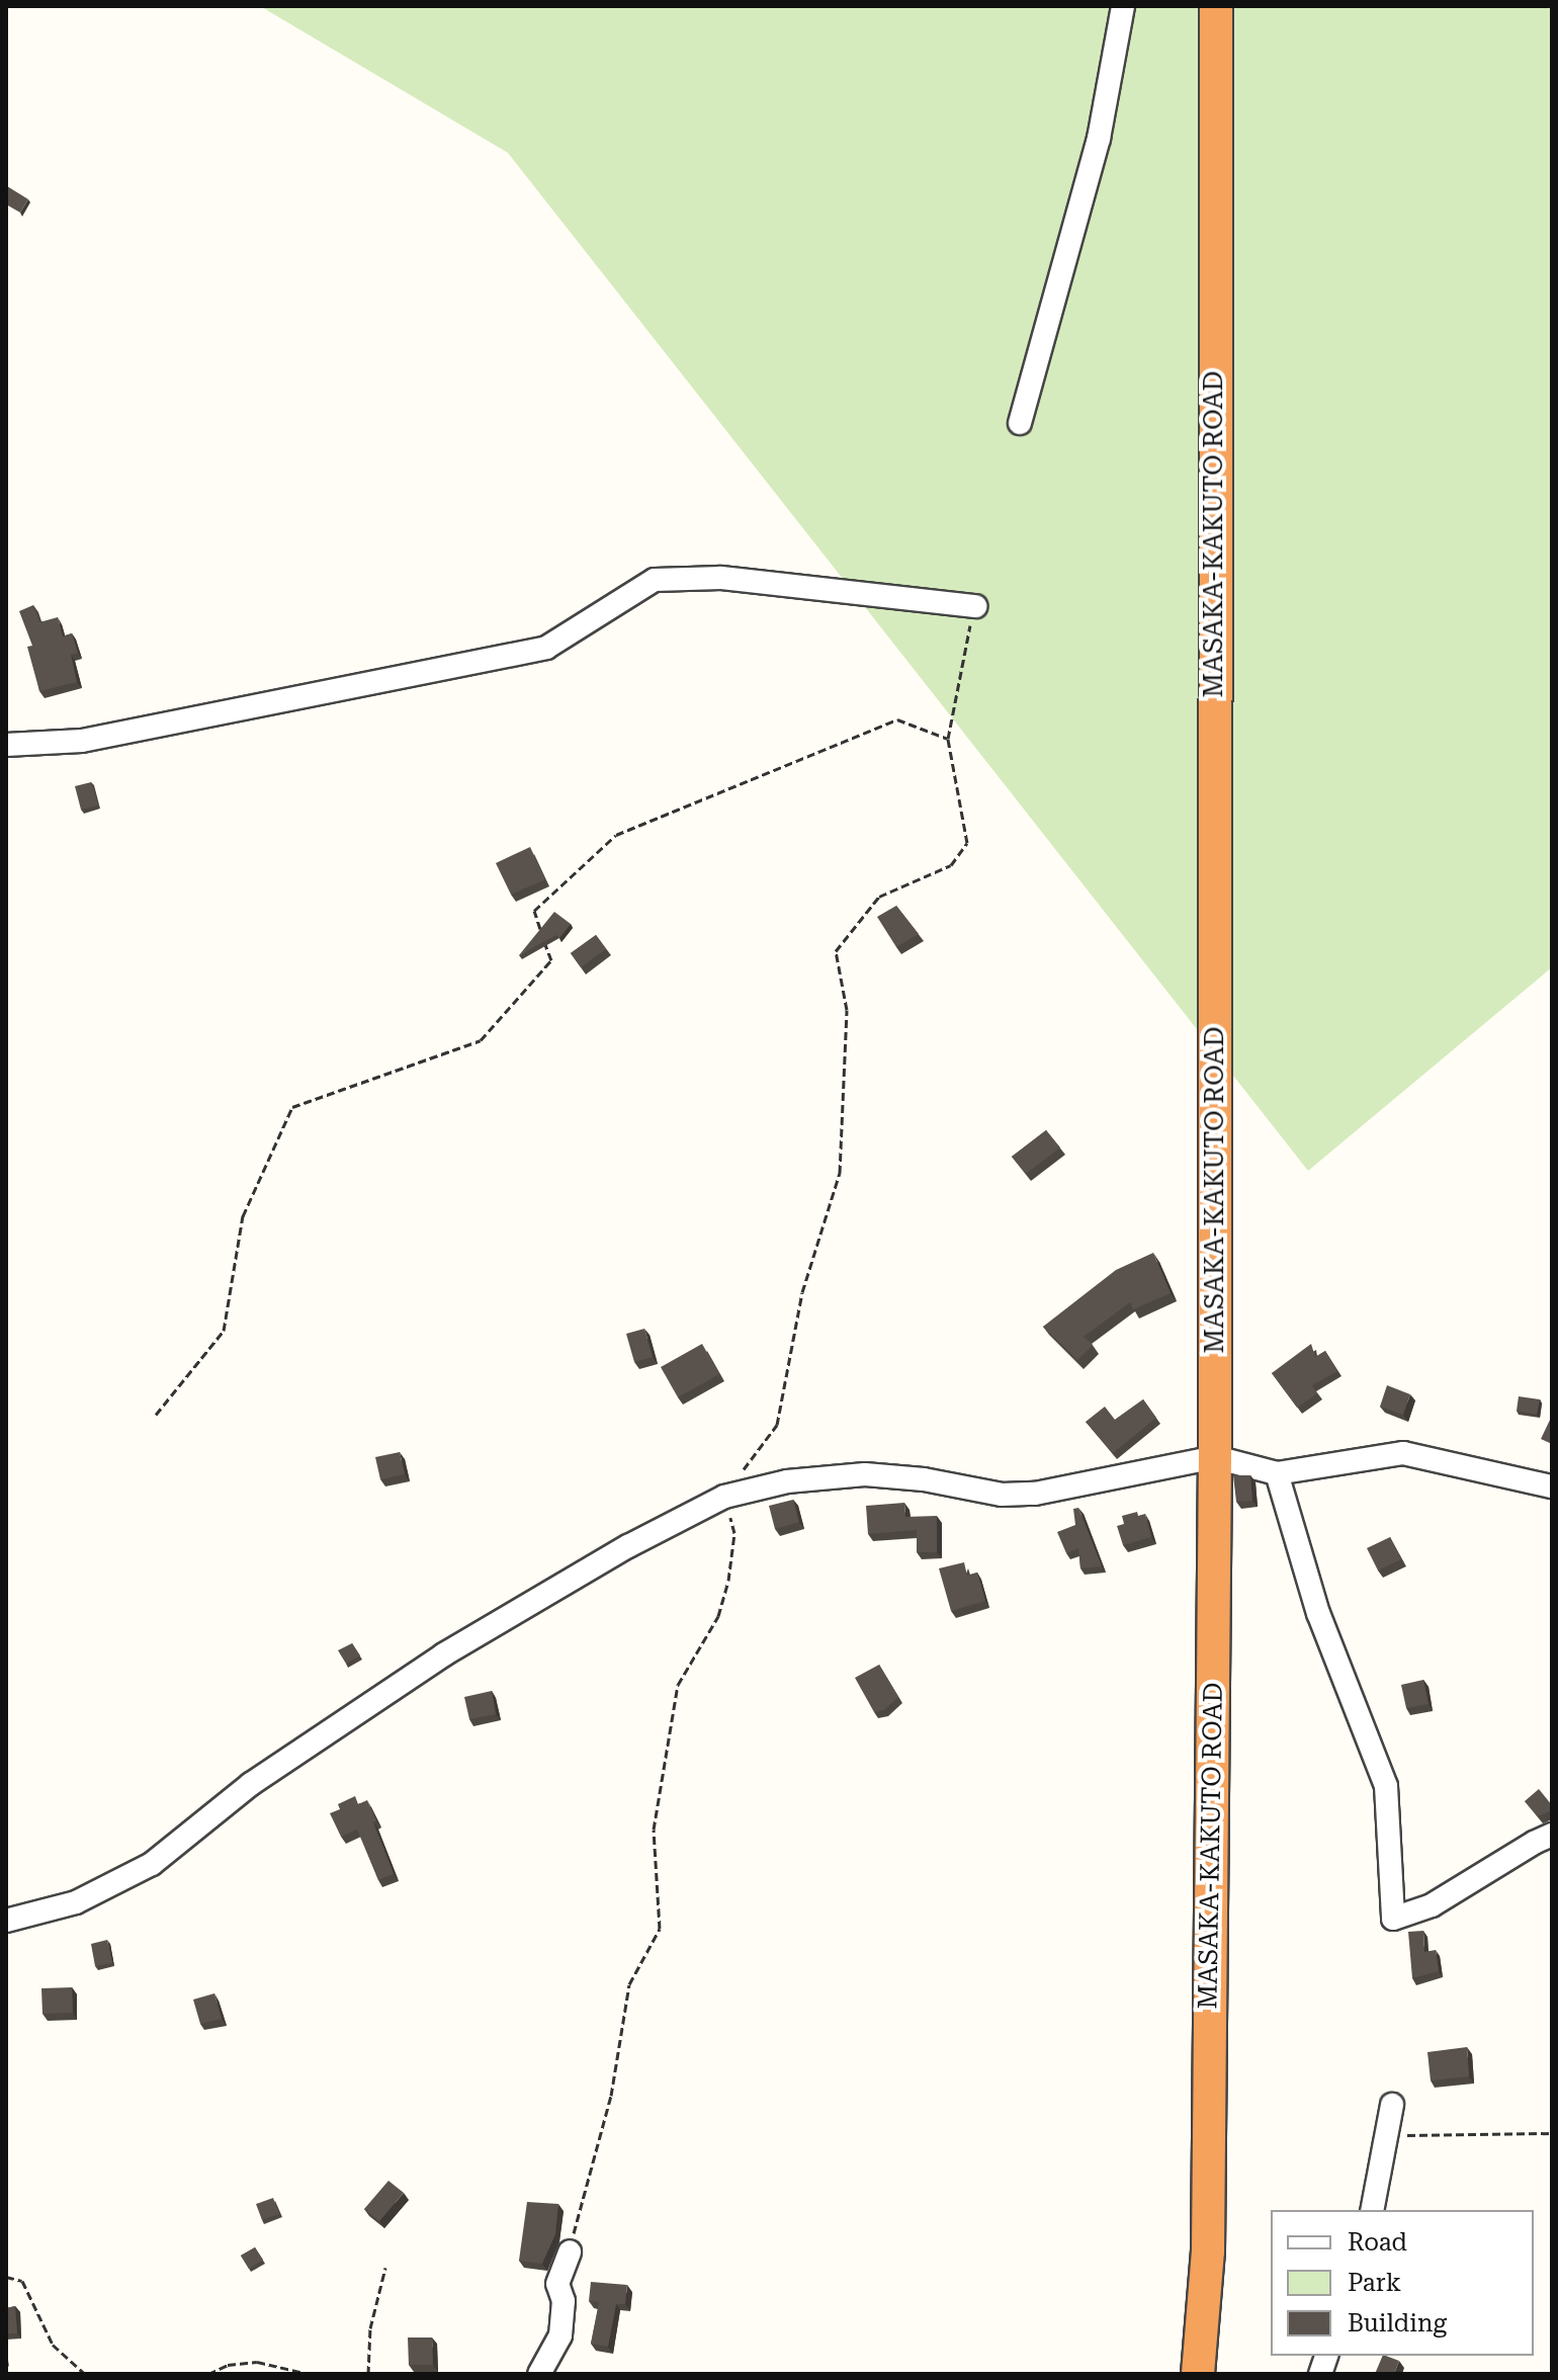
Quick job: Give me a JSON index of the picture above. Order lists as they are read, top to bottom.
{
  "streets": {
    "highway": ["MASAKA-KAKUTO ROAD"]
  },
  "legend": ["Road", "Park", "Building"]
}
